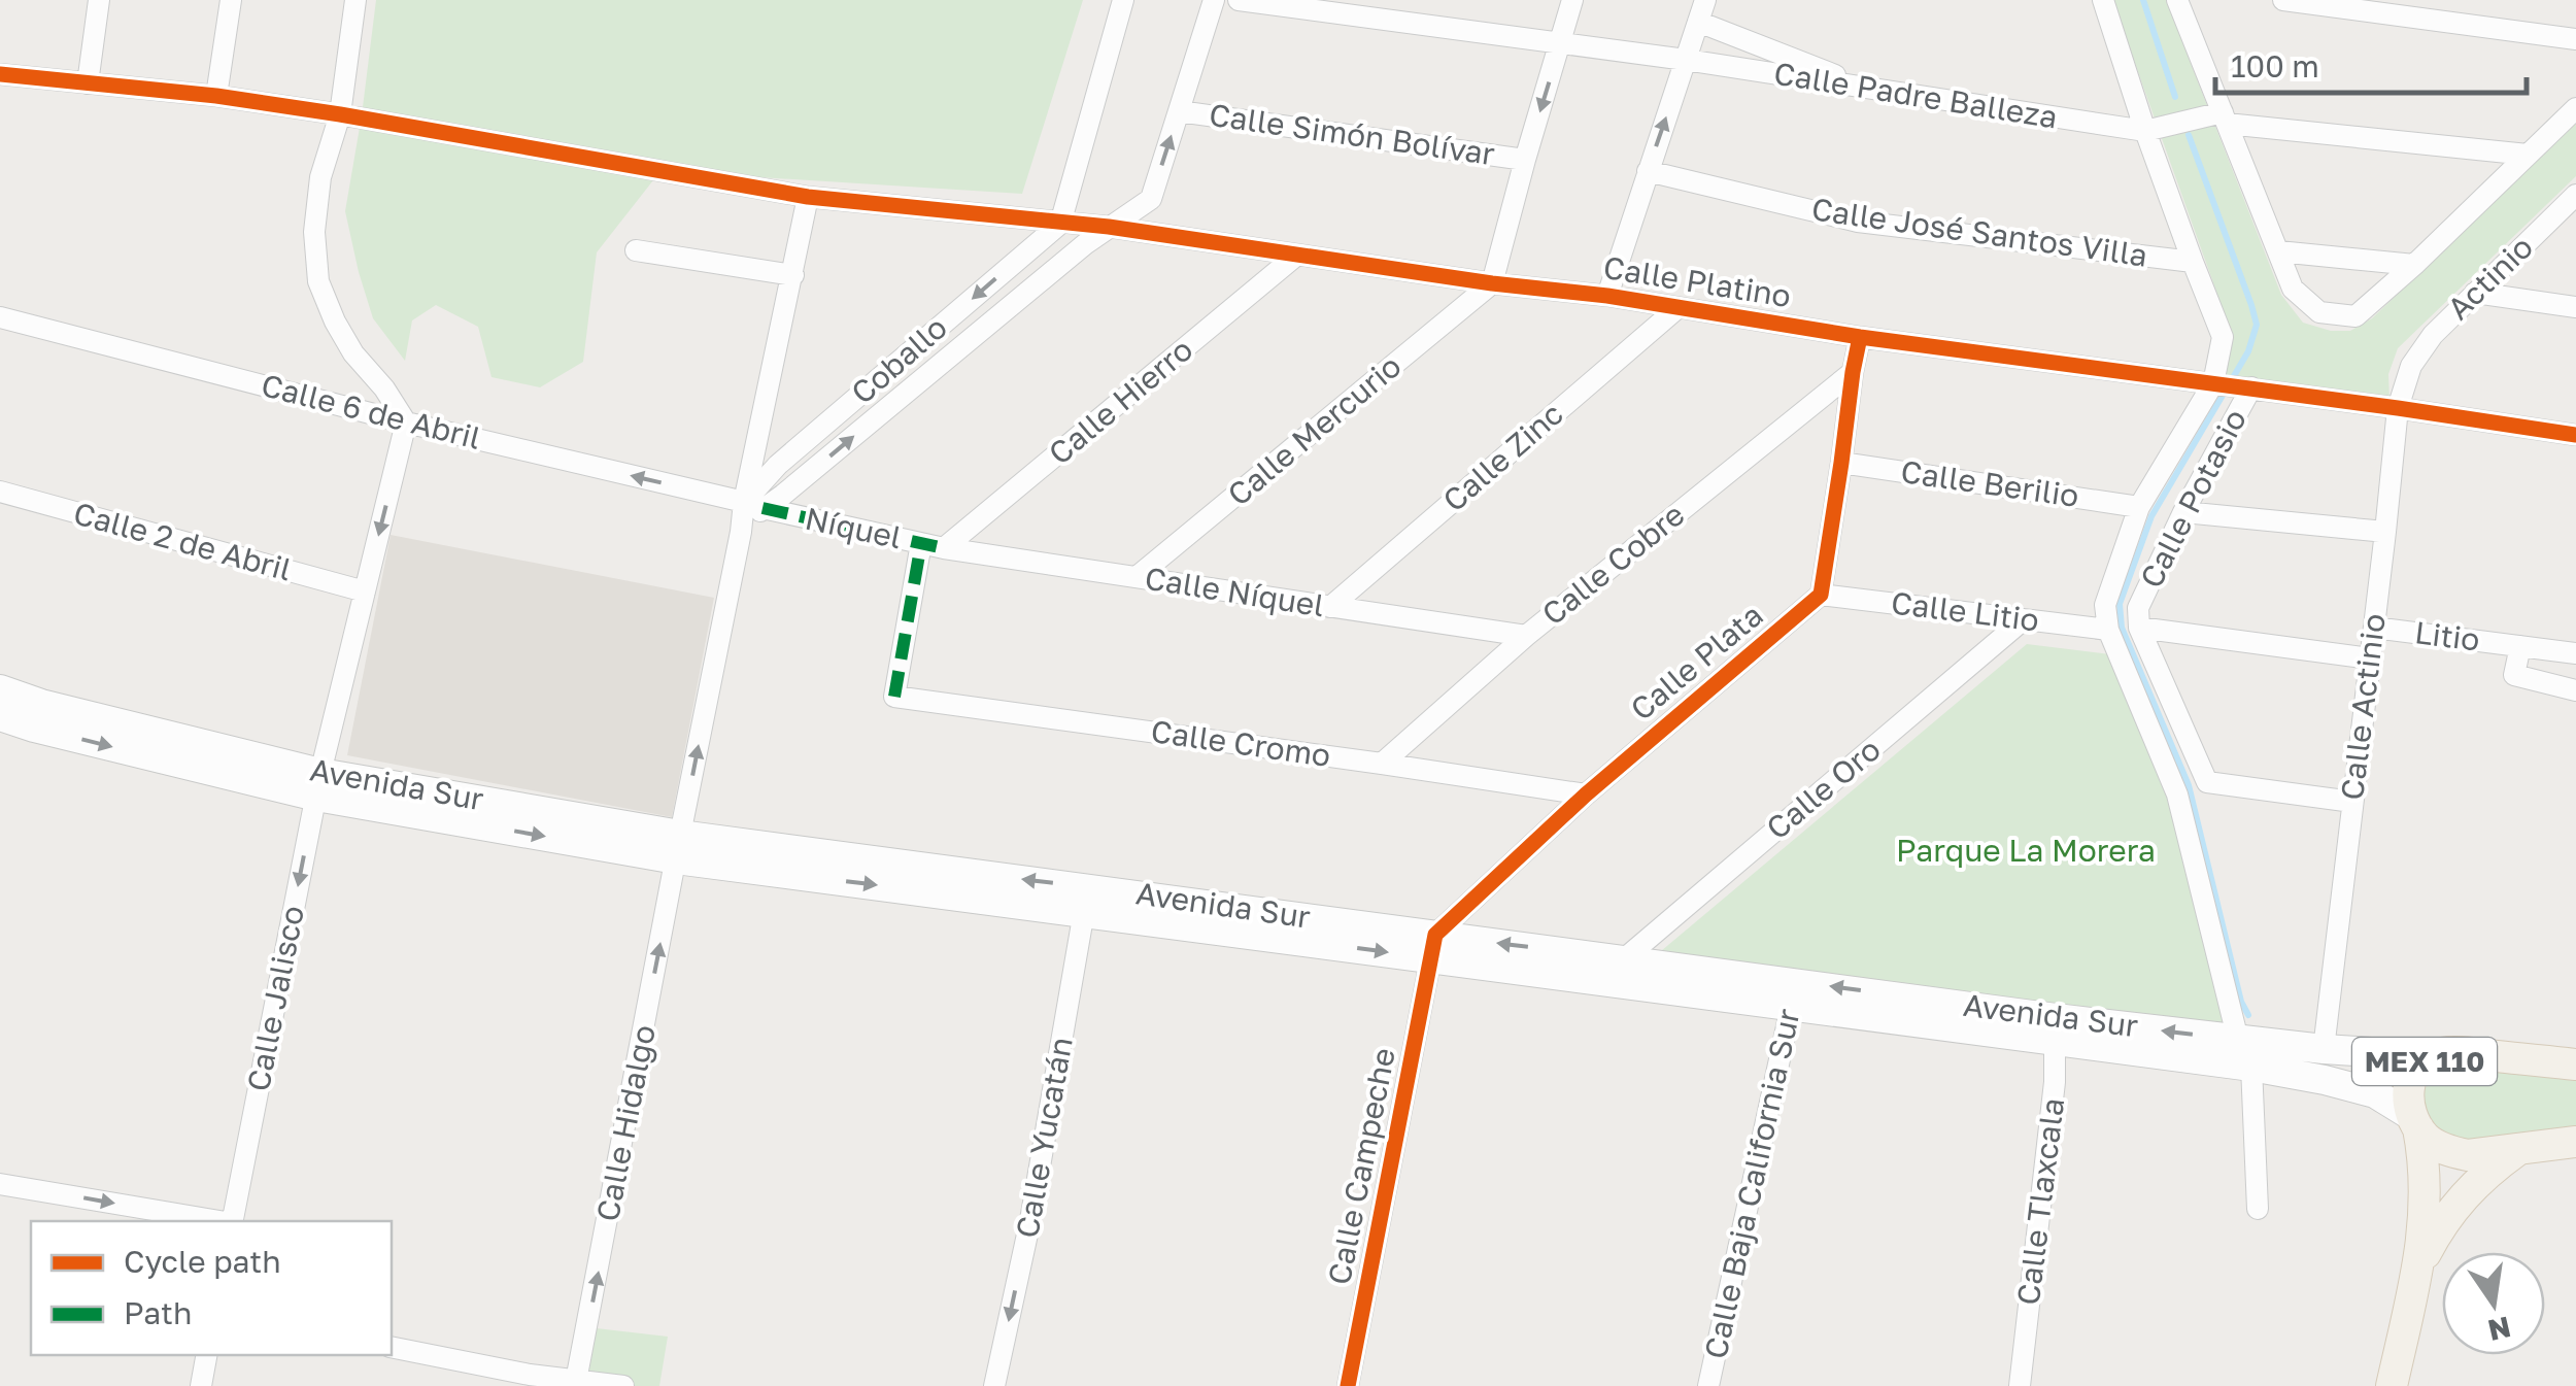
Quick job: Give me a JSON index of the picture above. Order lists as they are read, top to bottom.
{
  "streets": {
    "main road": ["Avenida Sur", "MEX 110"],
    "street": [
      "Calle Padre Balleza",
      "Calle Simón Bolívar",
      "Calle José Santos Villa",
      "Actinio",
      "Calle Platino",
      "Coballo",
      "Calle Hierro",
      "Calle 6 de Abril",
      "Calle Mercurio",
      "Calle Zinc",
      "Calle Berilio",
      "Calle Potasio",
      "Níquel",
      "Calle 2 de Abril",
      "Calle Cobre",
      "Calle Níquel",
      "Calle Litio",
      "Litio",
      "Calle Plata",
      "Calle Actinio",
      "Calle Cromo",
      "Calle Oro",
      "Calle Jalisco",
      "Calle Hidalgo",
      "Calle Yucatán",
      "Calle Campeche",
      "Calle Baja California Sur",
      "Calle Tlaxcala"
    ]
  },
  "crossings": [
    ["Calle Simón Bolívar", "Coballo"],
    ["Actinio", "Calle Actinio"],
    ["Calle Platino", "Coballo"],
    ["Calle Platino", "Calle Hierro"],
    ["Calle Platino", "Calle Mercurio"],
    ["Calle Platino", "Calle Zinc"],
    ["Calle Platino", "Calle Potasio"],
    ["Calle Platino", "Calle Actinio"],
    ["Calle Platino", "Calle Hidalgo"],
    ["Coballo", "Calle 6 de Abril"],
    ["Coballo", "Níquel"],
    ["Coballo", "Calle Hidalgo"],
    ["Calle Hierro", "Níquel"],
    ["Calle Hierro", "Calle Níquel"],
    ["Calle 6 de Abril", "Níquel"],
    ["Calle 6 de Abril", "Calle Jalisco"],
    ["Calle 6 de Abril", "Calle Hidalgo"],
    ["Calle Mercurio", "Calle Níquel"],
    ["Calle Zinc", "Calle Níquel"],
    ["Calle Potasio", "Calle Actinio"],
    ["Níquel", "Calle Níquel"],
    ["Níquel", "Calle Cromo"],
    ["Níquel", "Calle Hidalgo"],
    ["Calle 2 de Abril", "Calle Jalisco"],
    ["Calle Cobre", "Calle Níquel"],
    ["Calle Cobre", "Calle Cromo"],
    ["Calle Litio", "Calle Plata"],
    ["Calle Litio", "Calle Oro"],
    ["Litio", "Calle Actinio"],
    ["Calle Plata", "Calle Cromo"],
    ["Calle Plata", "Avenida Sur"],
    ["Calle Plata", "Calle Campeche"],
    ["Calle Actinio", "Avenida Sur"],
    ["Avenida Sur", "Calle Oro"],
    ["Avenida Sur", "Calle Jalisco"],
    ["Avenida Sur", "MEX 110"],
    ["Avenida Sur", "Calle Hidalgo"],
    ["Avenida Sur", "Calle Yucatán"],
    ["Avenida Sur", "Calle Campeche"],
    ["Avenida Sur", "Calle Baja California Sur"],
    ["Avenida Sur", "Calle Tlaxcala"]
  ],
  "one_way": [
    "Calle 6 de Abril",
    "Calle Jalisco",
    "Calle Hidalgo",
    "Calle Yucatán"
  ],
  "parks": ["Parque La Morera"],
  "legend": ["Cycle path", "Path"],
  "scale_bar": "100 m",
  "north": "bottom"
}
